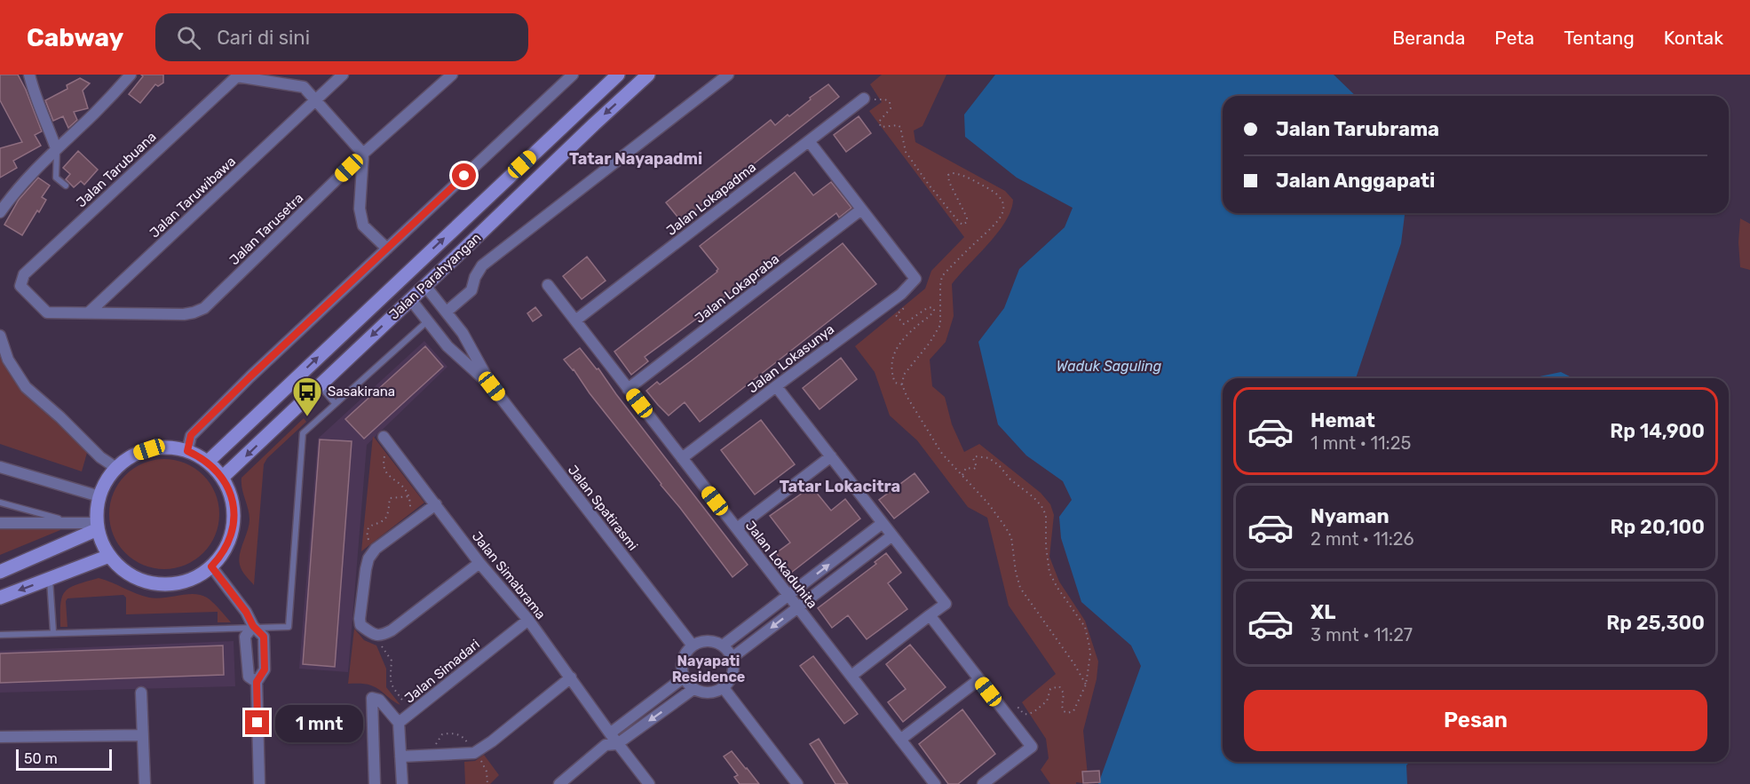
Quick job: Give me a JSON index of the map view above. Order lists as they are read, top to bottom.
{
  "streets": {
    "main road": ["Jalan Parahyangan"],
    "street": [
      "Jalan Tarubuana",
      "Jalan Taruwibawa",
      "Jalan Lokapadma",
      "Jalan Tarusetra",
      "Jalan Lokapraba",
      "Jalan Lokasunya",
      "Jalan Spatirasmi",
      "Jalan Lokaduhita",
      "Jalan Simabrama",
      "Jalan Simadari"
    ]
  },
  "crossings": [
    ["Jalan Tarubuana", "Jalan Taruwibawa"],
    ["Jalan Tarubuana", "Jalan Tarusetra"],
    ["Jalan Taruwibawa", "Jalan Tarusetra"],
    ["Jalan Lokapadma", "Jalan Lokaduhita"],
    ["Jalan Parahyangan", "Jalan Spatirasmi"],
    ["Jalan Lokapraba", "Jalan Lokasunya"],
    ["Jalan Lokapraba", "Jalan Lokaduhita"],
    ["Jalan Lokasunya", "Jalan Lokaduhita"],
    ["Jalan Simabrama", "Jalan Simadari"]
  ],
  "districts": ["Tatar Nayapadmi", "Tatar Lokacitra", "Nayapati Residence"],
  "water": ["Waduk Saguling"],
  "places": {
    "bus stop": ["Sasakirana"]
  },
  "scale_bar": "50 m",
  "page": {
    "header": "Cabway",
    "search": "Cari di sini",
    "nav": [
      "Beranda",
      "Peta",
      "Tentang",
      "Kontak"
    ],
    "banner": ["Jalan Tarubrama", "Jalan Anggapati"],
    "list": [
      {
        "name": "Hemat",
        "note": "1 mnt · 11:25",
        "value": "Rp 14,900"
      },
      {
        "name": "Nyaman",
        "note": "2 mnt · 11:26",
        "value": "Rp 20,100"
      },
      {
        "name": "XL",
        "note": "3 mnt · 11:27",
        "value": "Rp 25,300"
      }
    ],
    "buttons": "Pesan",
    "bubble": "1 mnt",
    "scale": "50 m"
  }
}
